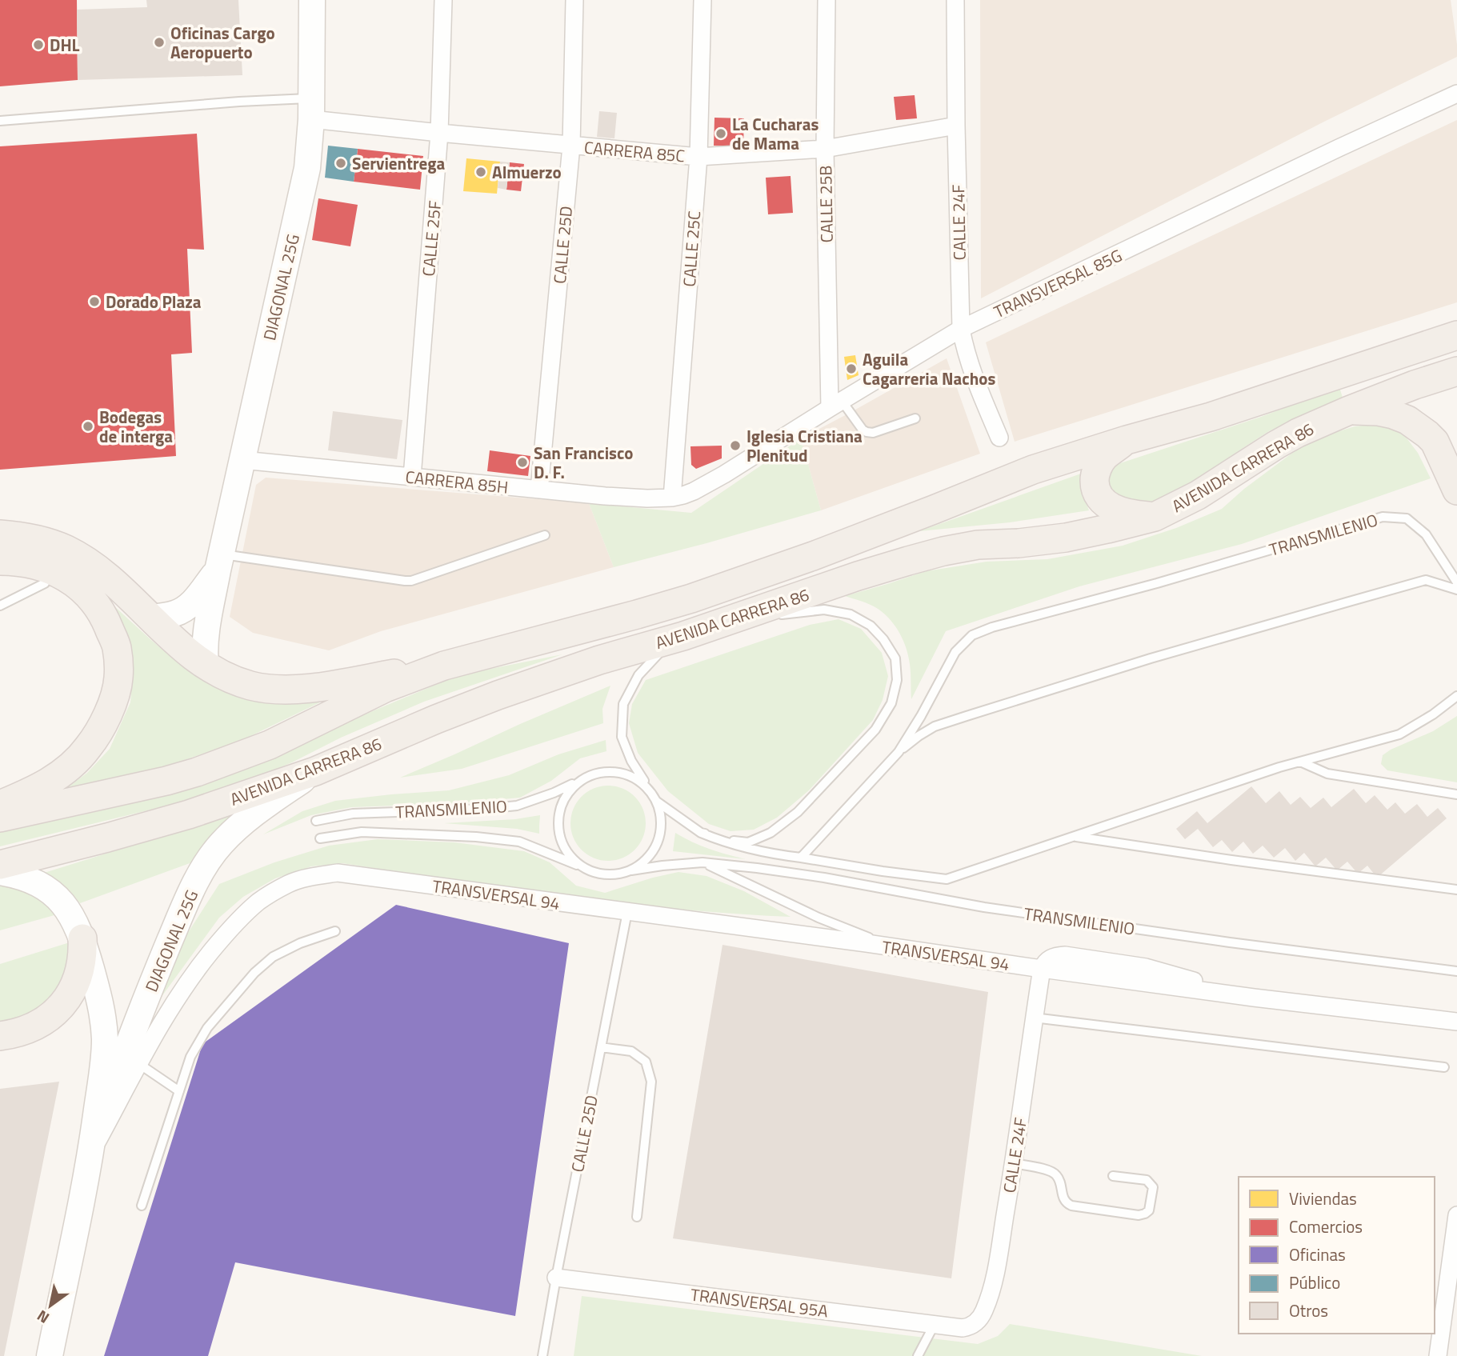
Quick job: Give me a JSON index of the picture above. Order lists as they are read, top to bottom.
{
  "streets": {
    "main road": ["AVENIDA CARRERA 86"],
    "street": [
      "CARRERA 85C",
      "CALLE 25B",
      "CALLE 24F",
      "CALLE 25F",
      "CALLE 25D",
      "CALLE 25C",
      "TRANSVERSAL 85G",
      "DIAGONAL 25G",
      "CARRERA 85H",
      "TRANSVERSAL 94",
      "TRANSVERSAL 95A"
    ],
    "lane": ["TRANSMILENIO"]
  },
  "crossings": [
    ["CARRERA 85C", "CALLE 25B"],
    ["CARRERA 85C", "CALLE 24F"],
    ["CARRERA 85C", "CALLE 25F"],
    ["CARRERA 85C", "CALLE 25D"],
    ["CARRERA 85C", "CALLE 25C"],
    ["CARRERA 85C", "DIAGONAL 25G"],
    ["CALLE 25B", "TRANSVERSAL 85G"],
    ["CALLE 24F", "TRANSVERSAL 85G"],
    ["CALLE 24F", "TRANSVERSAL 94"],
    ["CALLE 24F", "TRANSVERSAL 95A"],
    ["CALLE 25F", "CARRERA 85H"],
    ["CALLE 25D", "CARRERA 85H"],
    ["CALLE 25D", "TRANSVERSAL 94"],
    ["CALLE 25D", "TRANSVERSAL 95A"],
    ["CALLE 25C", "TRANSVERSAL 85G"],
    ["CALLE 25C", "CARRERA 85H"],
    ["TRANSVERSAL 85G", "CARRERA 85H"],
    ["DIAGONAL 25G", "AVENIDA CARRERA 86"],
    ["DIAGONAL 25G", "CARRERA 85H"],
    ["DIAGONAL 25G", "TRANSVERSAL 94"]
  ],
  "places": [
    "Oficinas Cargo Aeropuerto",
    "DHL",
    "La Cucharas de Mama",
    "Servientrega",
    "Almuerzo",
    "Dorado Plaza",
    "Aguila Cagarreria Nachos",
    "Bodegas de interga",
    "Iglesia Cristiana Plenitud",
    "San Francisco D. F."
  ],
  "legend": [
    "Viviendas",
    "Comercios",
    "Oficinas",
    "Público",
    "Otros"
  ],
  "north": "bottom left"
}
